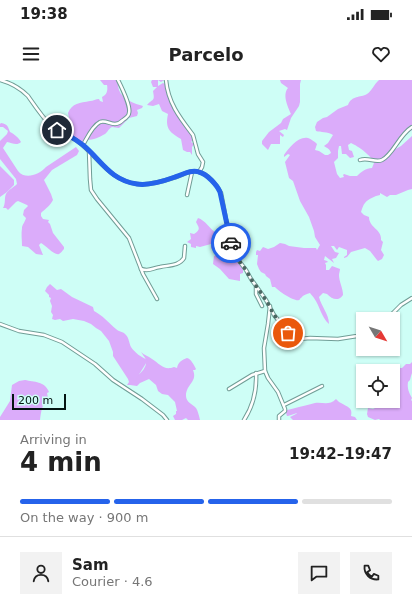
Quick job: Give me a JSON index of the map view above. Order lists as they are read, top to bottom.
{
  "scale_bar": "200 m",
  "north": "bottom right",
  "page": {
    "status": "19:38",
    "header": "Parcelo",
    "scale": "200 m",
    "heading": ["4 min", "Arriving in", "19:42–19:47"],
    "panel": ["Sam", "Courier · 4.6"],
    "bar": "On the way · 900 m"
  }
}
